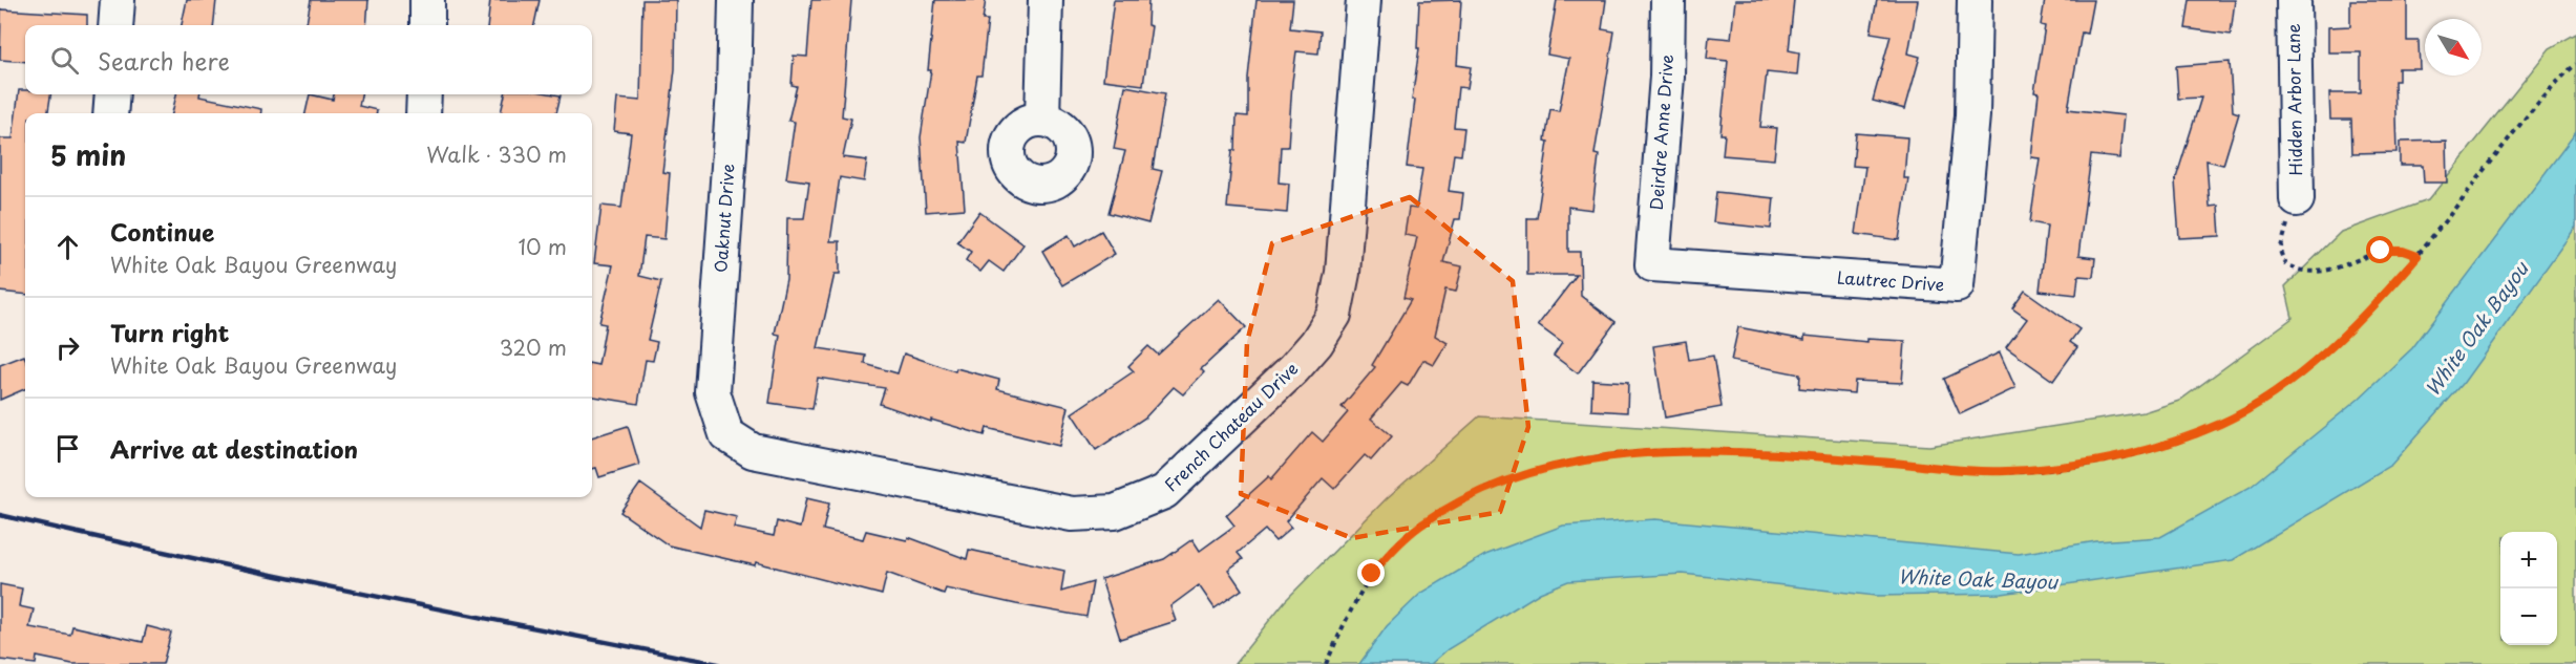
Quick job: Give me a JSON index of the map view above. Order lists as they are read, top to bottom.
{
  "streets": {
    "street": [
      "Hidden Arbor Lane",
      "Deirdre Anne Drive",
      "Oaknut Drive",
      "Lautrec Drive",
      "French Chateau Drive"
    ]
  },
  "crossings": [
    ["Deirdre Anne Drive", "Lautrec Drive"],
    ["Oaknut Drive", "French Chateau Drive"]
  ],
  "water": ["White Oak Bayou"],
  "north": "bottom right",
  "page": {
    "search": "Search here",
    "heading": ["5 min", "Walk · 330 m"],
    "list": [
      ["Continue", "White Oak Bayou Greenway", "10 m"],
      ["Turn right", "White Oak Bayou Greenway", "320 m"],
      "Arrive at destination"
    ],
    "map_buttons": ["+", "−"]
  }
}
